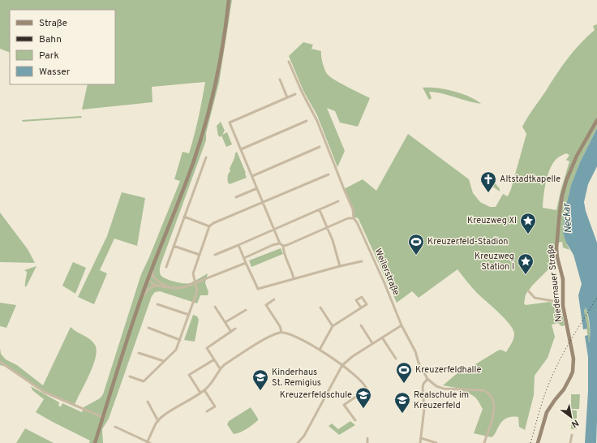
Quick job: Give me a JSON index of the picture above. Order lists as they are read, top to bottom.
{
  "streets": {
    "main road": ["Niedernauer Straße"],
    "street": ["Weilerstraße"]
  },
  "water": ["Neckar"],
  "places": {
    "church": ["Altstadtkapelle"],
    "place": ["Kreuzweg XI", "Kreuzweg Station I"],
    "sports": ["Kreuzerfeld-Stadion", "Kreuzerfeldhalle"],
    "school or university": ["Kinderhaus St. Remigius", "Kreuzerfeldschule", "Realschule im Kreuzerfeld"]
  },
  "legend": [
    "Straße",
    "Bahn",
    "Park",
    "Wasser"
  ],
  "north": "bottom right"
}
